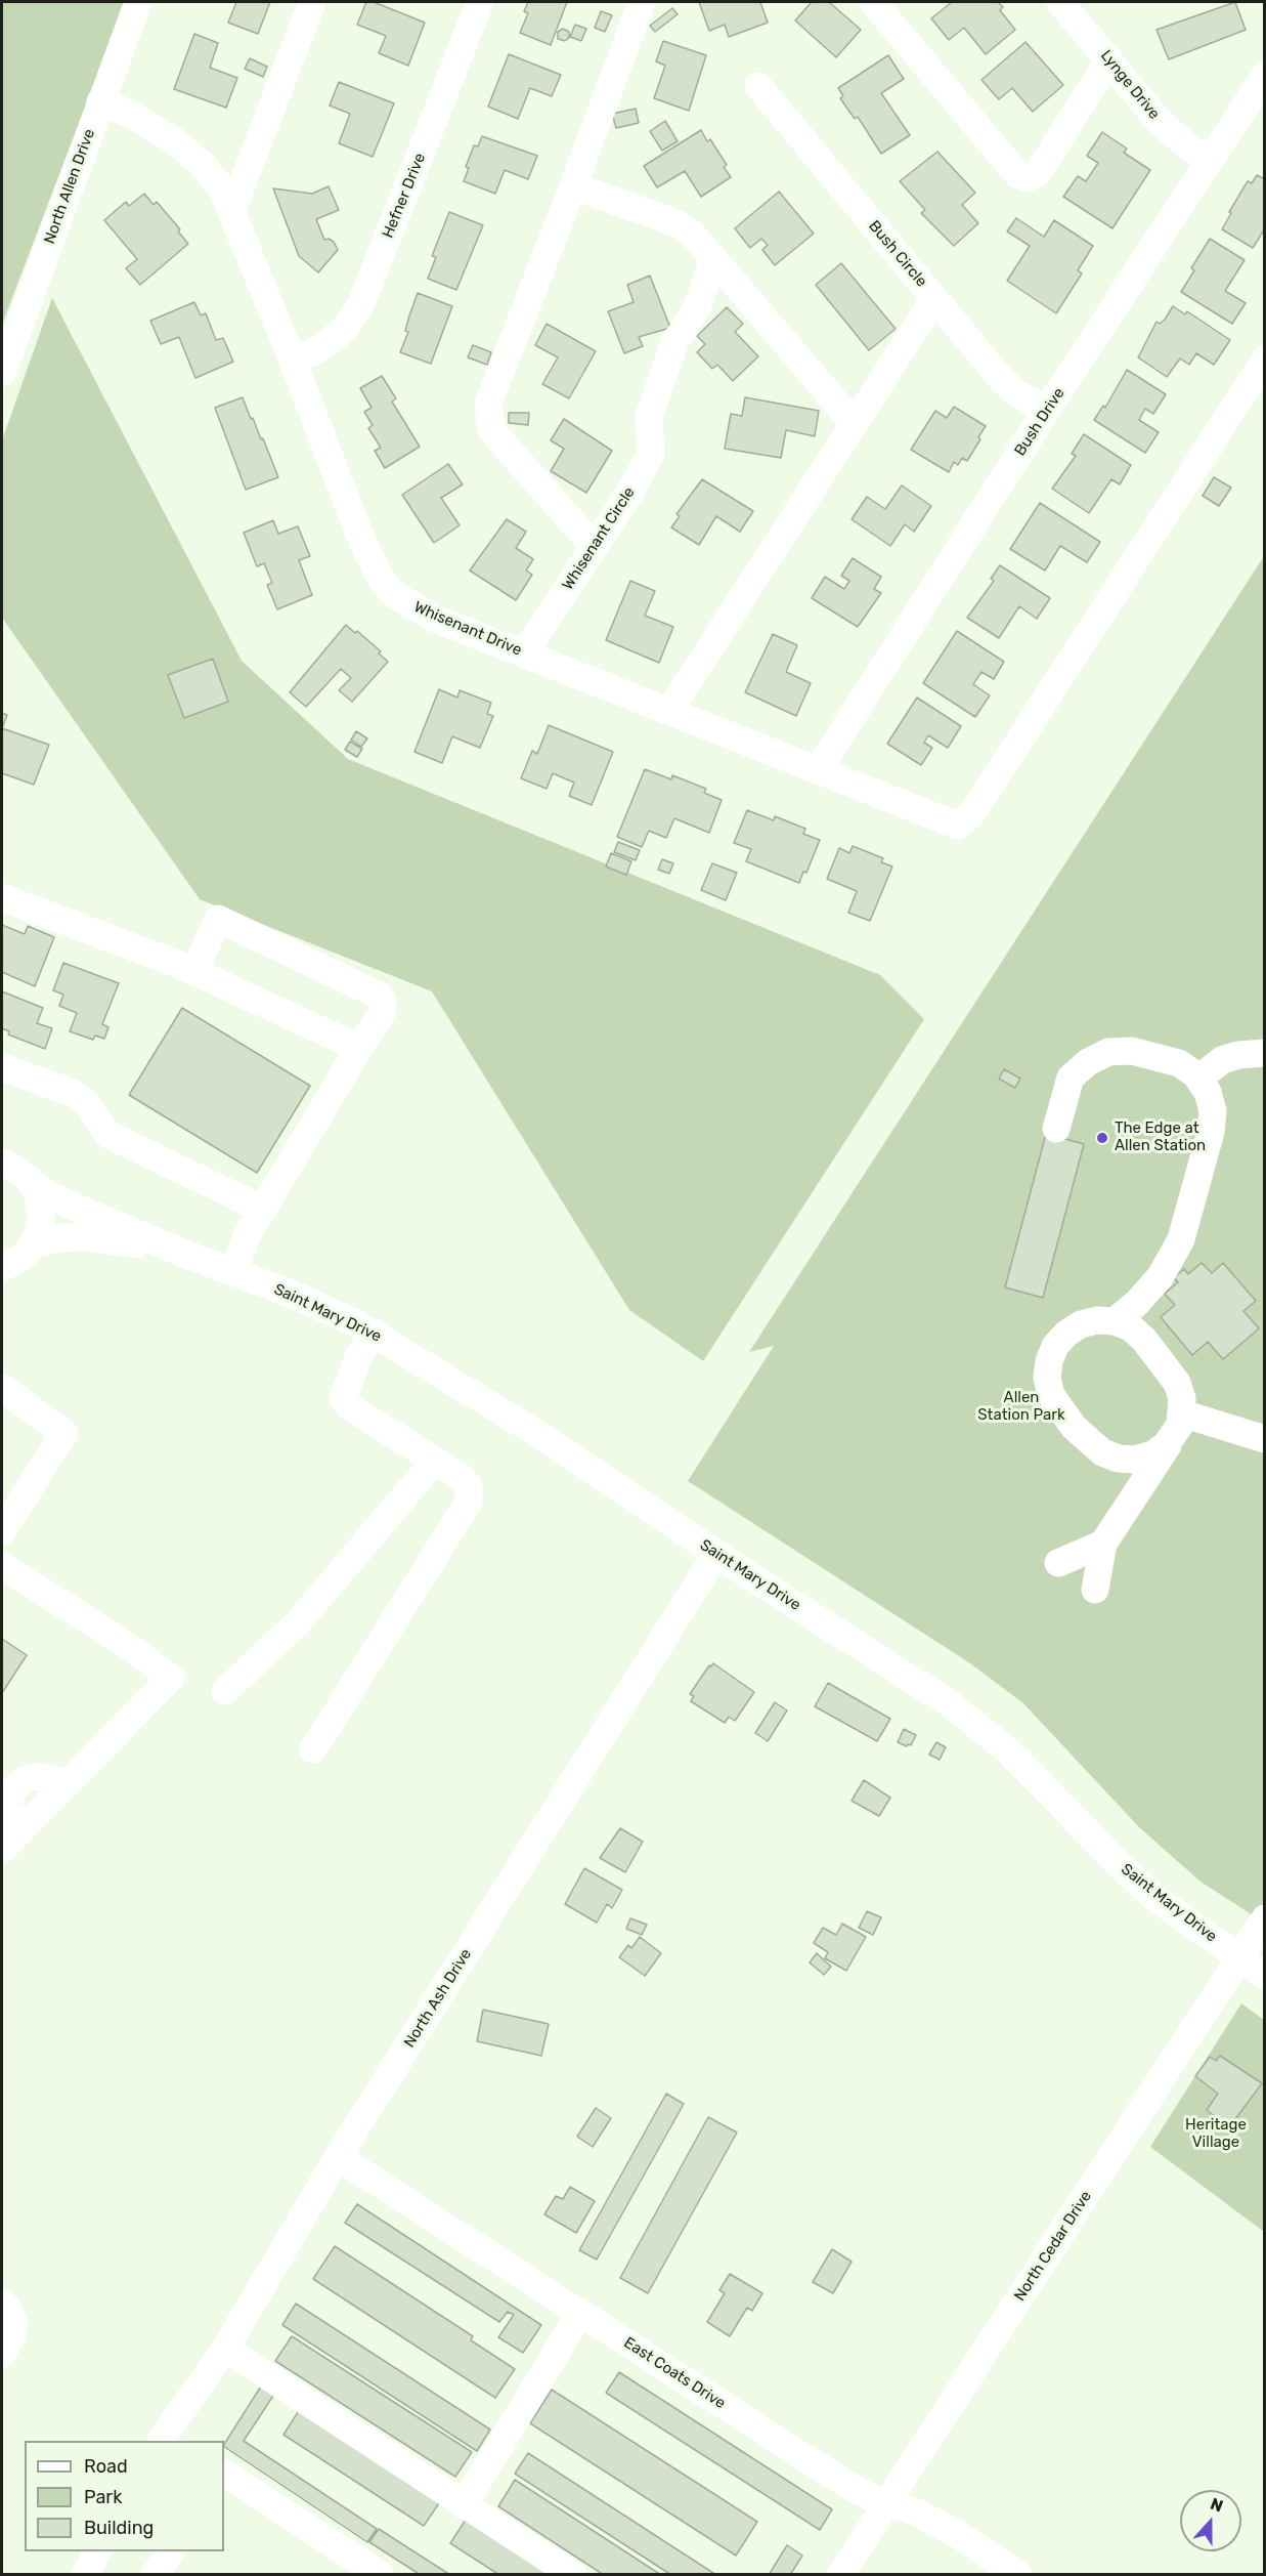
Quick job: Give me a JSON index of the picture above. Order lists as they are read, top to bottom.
{
  "streets": {
    "street": [
      "Lynge Drive",
      "North Allen Drive",
      "Hefner Drive",
      "Bush Circle",
      "Bush Drive",
      "Whisenant Circle",
      "Whisenant Drive",
      "Saint Mary Drive",
      "North Ash Drive",
      "North Cedar Drive",
      "East Coats Drive"
    ]
  },
  "crossings": [
    ["Lynge Drive", "Bush Drive"],
    ["North Allen Drive", "Whisenant Drive"],
    ["Hefner Drive", "Whisenant Drive"],
    ["Bush Circle", "Bush Drive"],
    ["Bush Drive", "Whisenant Drive"],
    ["Whisenant Circle", "Whisenant Drive"],
    ["Saint Mary Drive", "North Ash Drive"],
    ["Saint Mary Drive", "North Cedar Drive"],
    ["North Ash Drive", "East Coats Drive"],
    ["North Cedar Drive", "East Coats Drive"]
  ],
  "parks": ["Allen Station Park", "Heritage Village"],
  "places": ["The Edge at Allen Station"],
  "legend": ["Road", "Park", "Building"],
  "north": "top"
}
